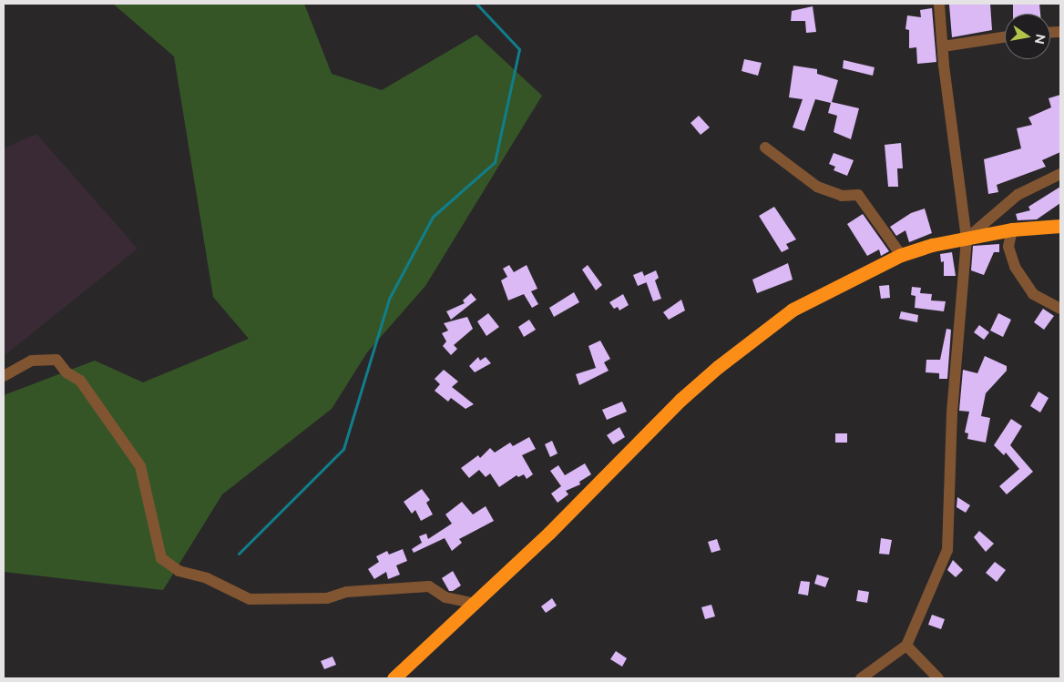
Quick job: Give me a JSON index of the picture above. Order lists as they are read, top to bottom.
{
  "north": "right"
}
